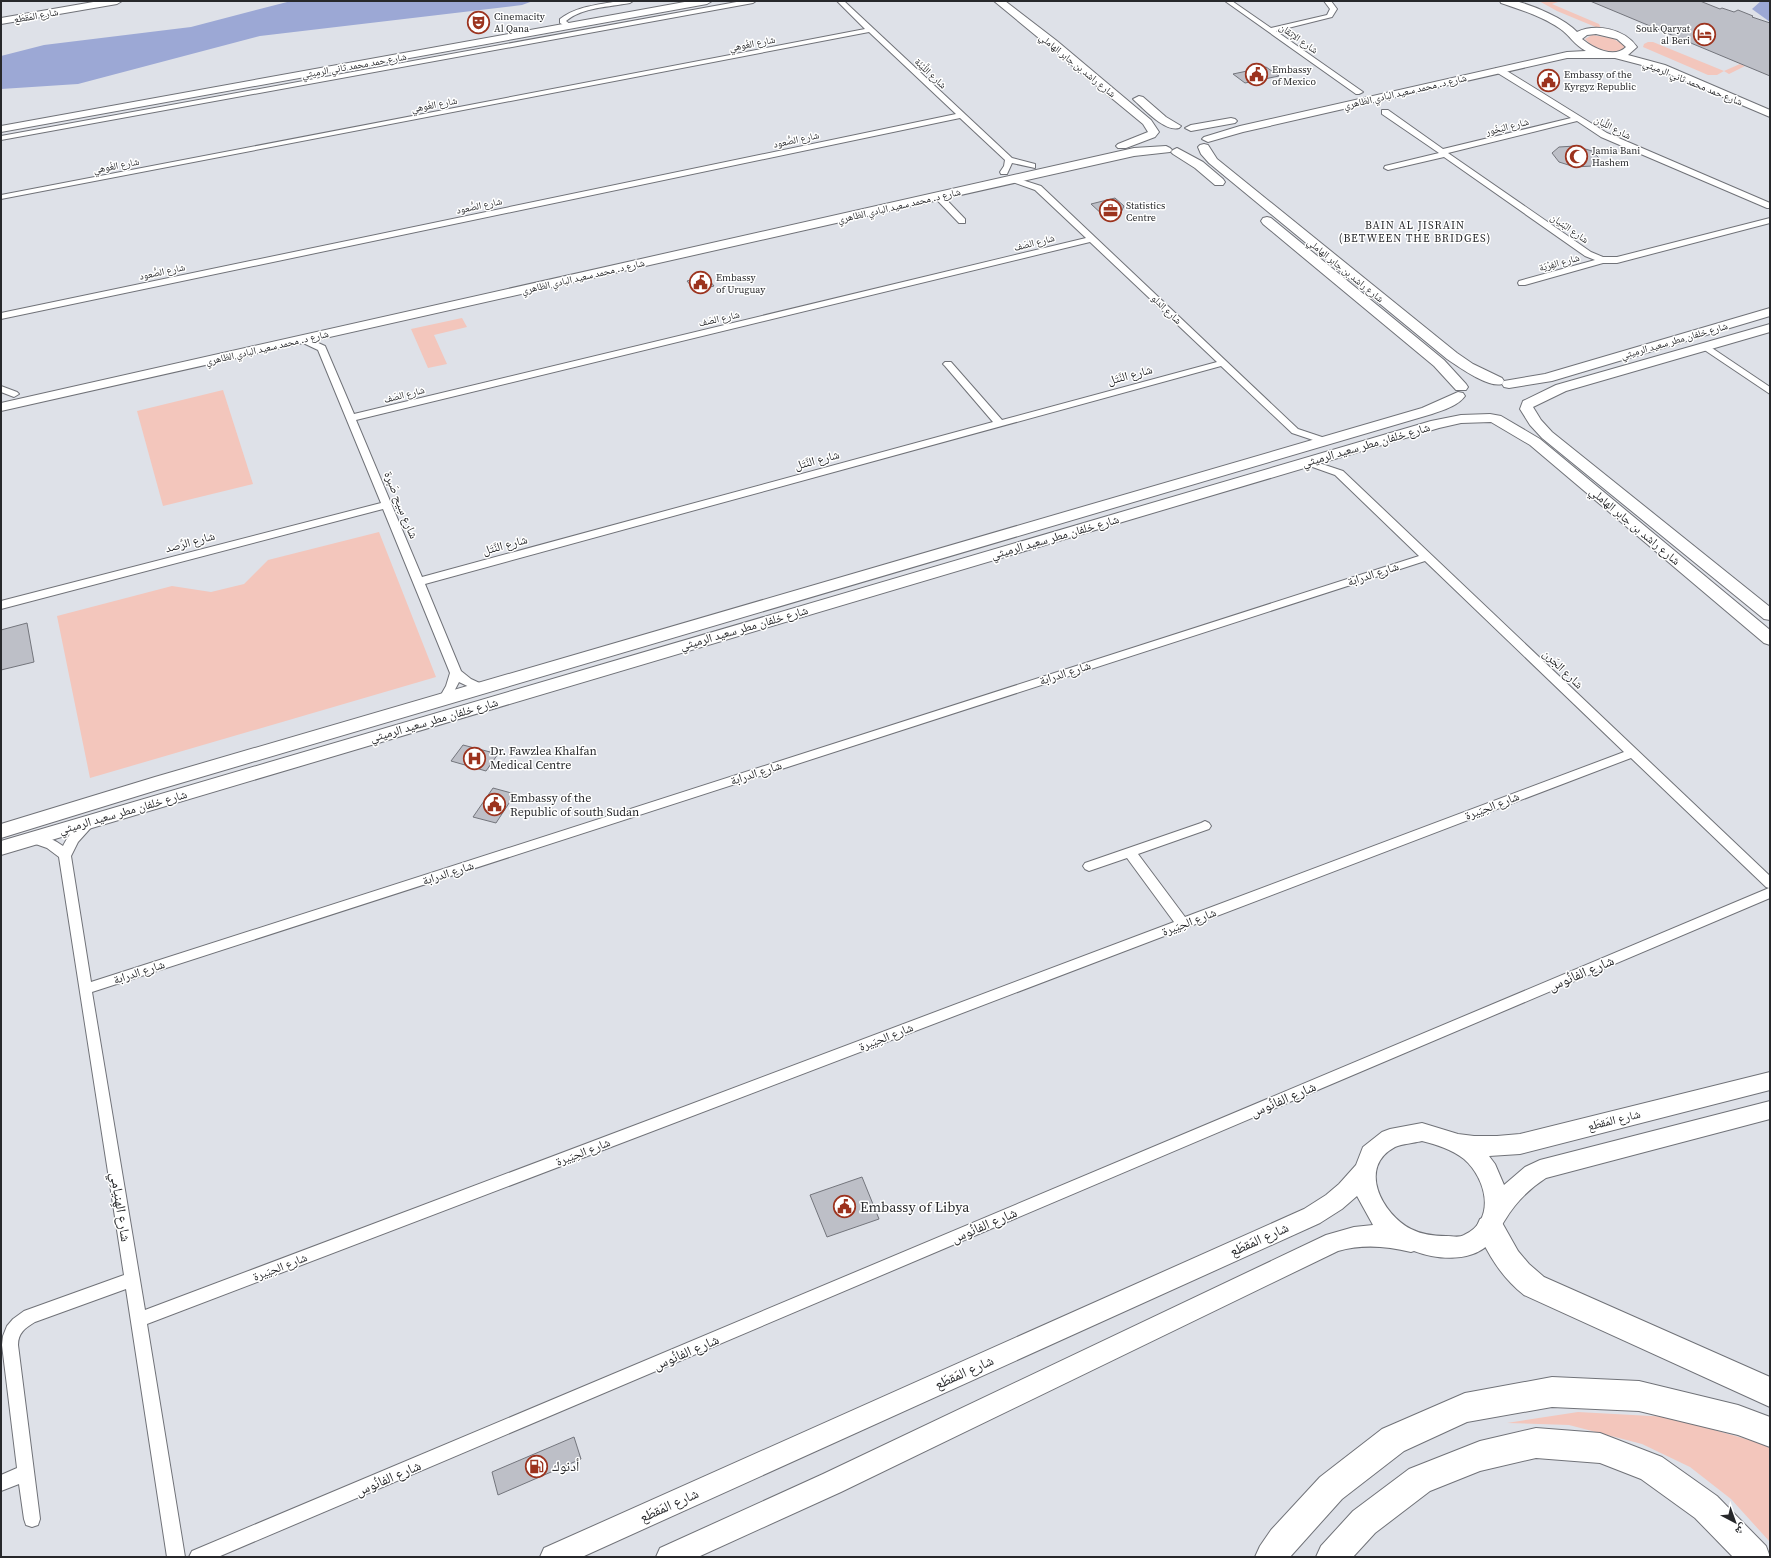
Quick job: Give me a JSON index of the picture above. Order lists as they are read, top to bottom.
{
  "streets": {
    "street": [
      "شارع المَقطَع",
      "شارع الإتقان",
      "شارع الغُوهي",
      "شارع حمد محمد ثاني الرميثي",
      "شارع راشد بن جابر الهاملي",
      "شارع اللَّيْنَة",
      "شارع د. محمد سعيد البادي الظاهري",
      "شارع البَخُور",
      "شارع اللِّبان",
      "شارع الصُّعود",
      "شارع البُنيان",
      "شارع الصَف",
      "شارع الفِرْيَة",
      "شارع الدلو",
      "شارع خلفان مطر سعيد الرميثي",
      "شارع النَّتَل",
      "شارع سِيح صَبرة",
      "شارع الرَّصد",
      "شارع الدرابة",
      "شارع الجَرن",
      "شارع الحِيَيرة",
      "شارع الفانُوس",
      "شارع الهِنيامِي"
    ]
  },
  "crossings": [
    ["شارع الإتقان", "شارع د. محمد سعيد البادي الظاهري"],
    ["شارع الغُوهي", "شارع اللَّيْنَة"],
    ["شارع حمد محمد ثاني الرميثي", "شارع د. محمد سعيد البادي الظاهري"],
    ["شارع راشد بن جابر الهاملي", "شارع د. محمد سعيد البادي الظاهري"],
    ["شارع راشد بن جابر الهاملي", "شارع خلفان مطر سعيد الرميثي"],
    ["شارع اللَّيْنَة", "شارع د. محمد سعيد البادي الظاهري"],
    ["شارع اللَّيْنَة", "شارع الصُّعود"],
    ["شارع د. محمد سعيد البادي الظاهري", "شارع اللِّبان"],
    ["شارع د. محمد سعيد البادي الظاهري", "شارع الدلو"],
    ["شارع البَخُور", "شارع اللِّبان"],
    ["شارع البَخُور", "شارع البُنيان"],
    ["شارع البُنيان", "شارع الفِرْيَة"],
    ["شارع الصَف", "شارع الدلو"],
    ["شارع الصَف", "شارع سِيح صَبرة"],
    ["شارع الدلو", "شارع خلفان مطر سعيد الرميثي"],
    ["شارع الدلو", "شارع النَّتَل"],
    ["شارع خلفان مطر سعيد الرميثي", "شارع الجَرن"],
    ["شارع النَّتَل", "شارع سِيح صَبرة"],
    ["شارع سِيح صَبرة", "شارع الرَّصد"],
    ["شارع الدرابة", "شارع الجَرن"],
    ["شارع الدرابة", "شارع الهِنيامِي"],
    ["شارع الجَرن", "شارع الحِيَيرة"],
    ["شارع الحِيَيرة", "شارع الهِنيامِي"]
  ],
  "districts": ["BAIN AL JISRAIN (BETWEEN THE BRIDGES)"],
  "places": {
    "theatre": ["Cinemacity Al Qana"],
    "hotel": ["Souk Qaryat al Beri"],
    "public building": [
      "Embassy of Mexico",
      "Embassy of the Kyrgyz Republic",
      "Embassy of Uruguay",
      "Embassy of the Republic of south Sudan",
      "Embassy of Libya"
    ],
    "mosque": ["Jamia Bani Hashem"],
    "office": ["Statistics Centre"],
    "hospital": ["Dr. Fawzlea Khalfan Medical Centre"],
    "fuel station": ["أدنوك"]
  },
  "north": "bottom right"
}
